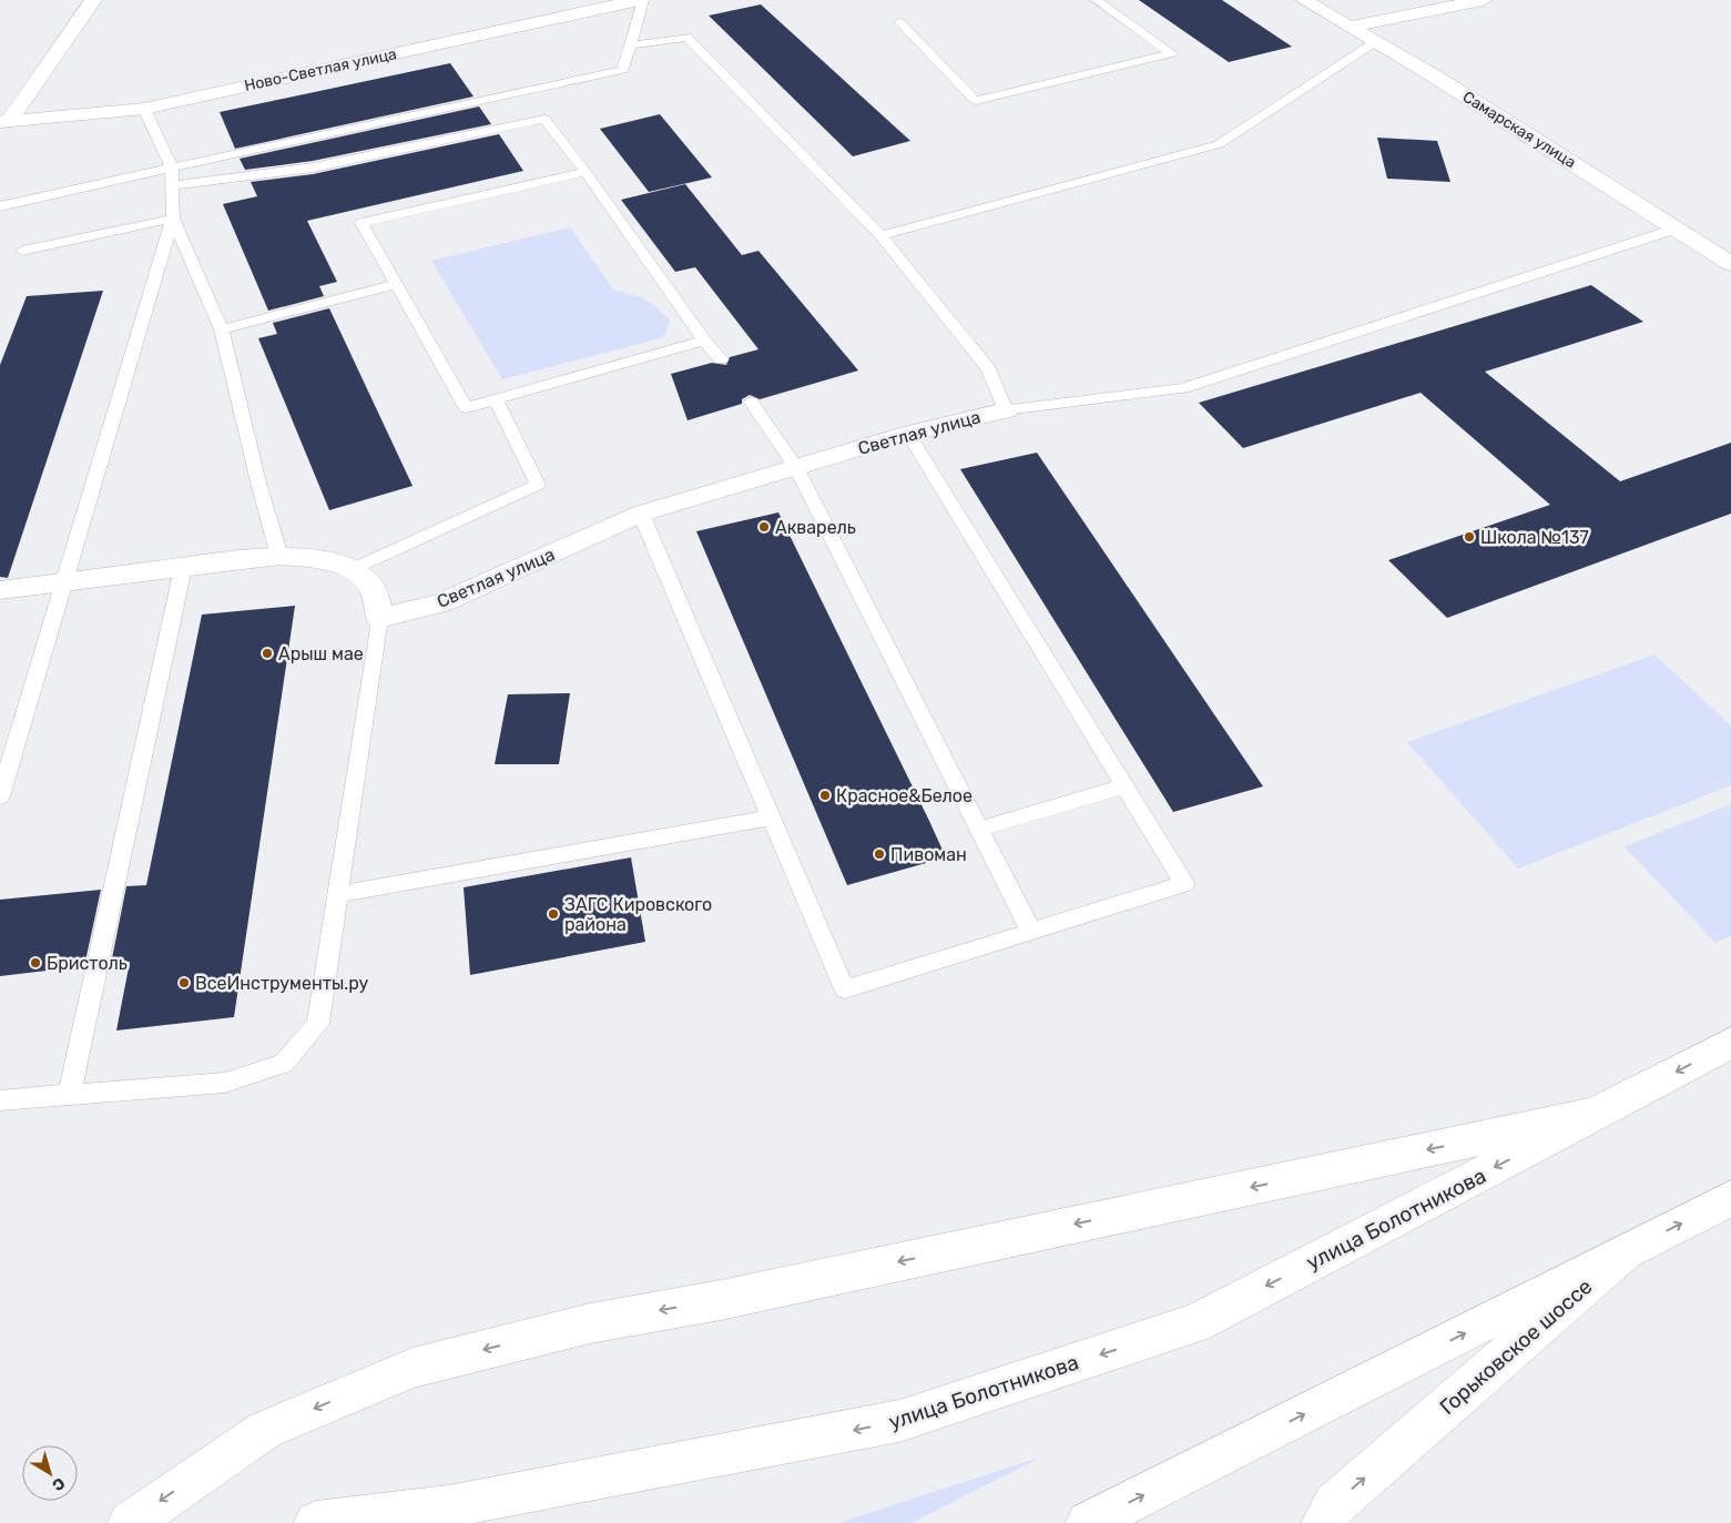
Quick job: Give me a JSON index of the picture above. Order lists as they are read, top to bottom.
{
  "streets": {
    "street": [
      "Ново-Светлая улица",
      "Самарская улица",
      "Светлая улица",
      "улица Болотникова",
      "Горьковское шоссе"
    ]
  },
  "places": [
    "Акварель",
    "Школа №137",
    "Арыш мае",
    "Красное&Белое",
    "Пивоман",
    "ЗАГС Кировского района",
    "Бристоль",
    "ВсеИнструменты.ру"
  ],
  "north": "bottom right"
}
